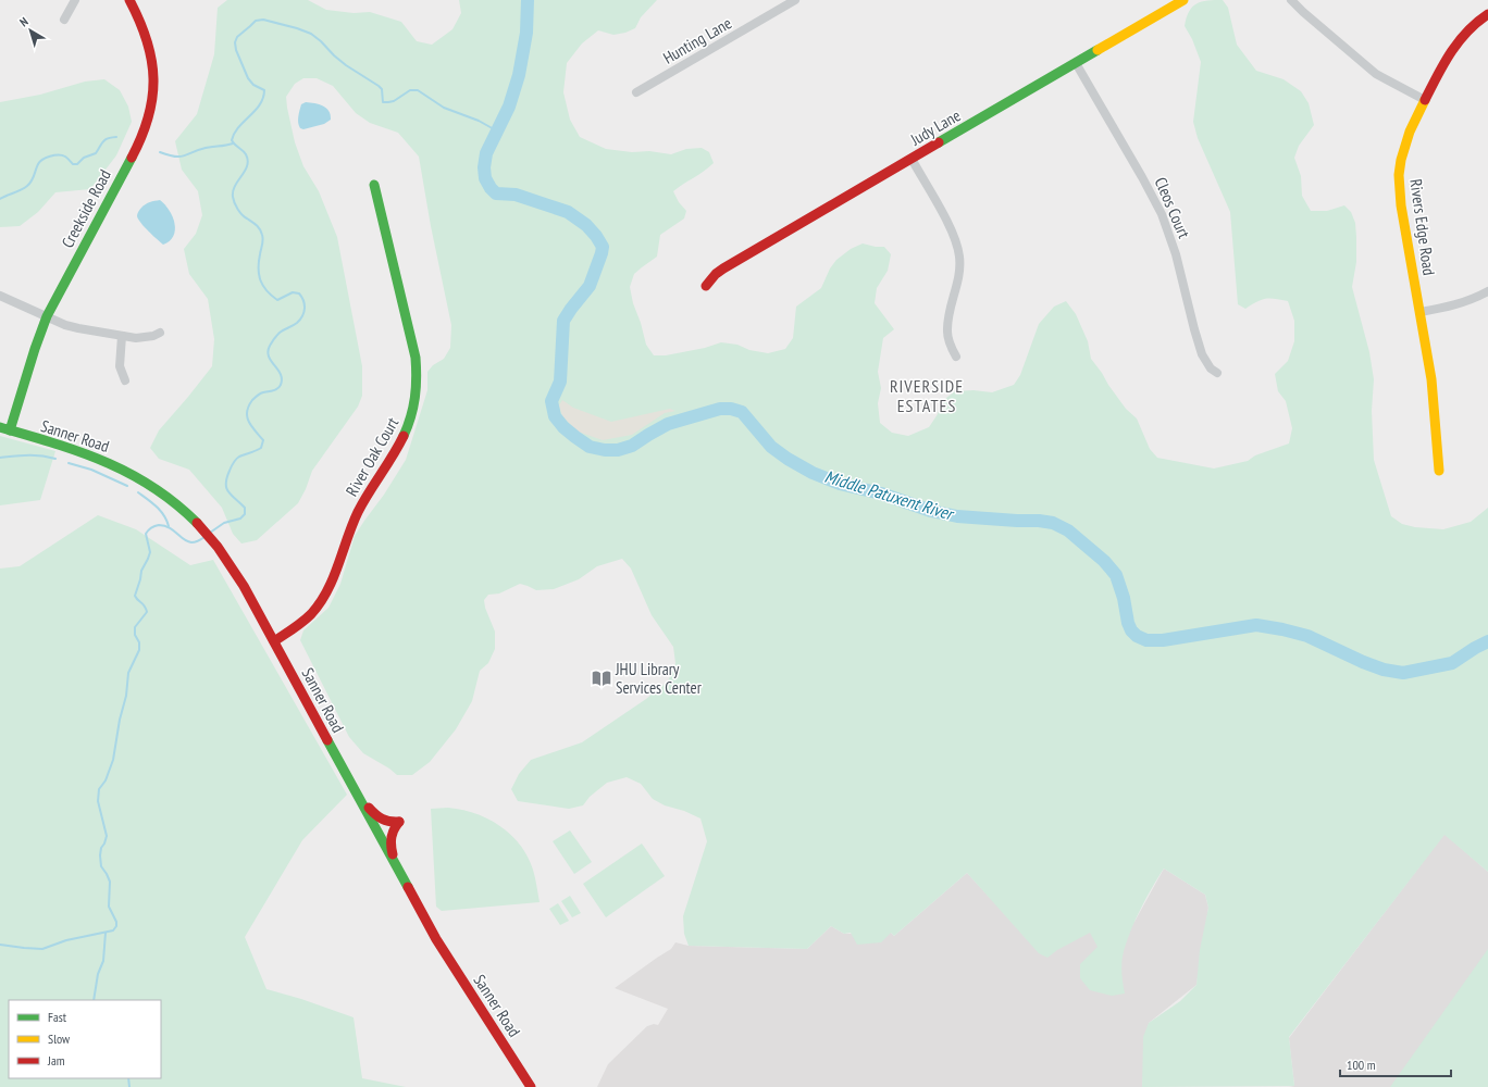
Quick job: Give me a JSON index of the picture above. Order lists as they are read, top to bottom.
{
  "streets": {
    "street": [
      "Hunting Lane",
      "Judy Lane",
      "Cleos Court",
      "Creekside Road",
      "Rivers Edge Road",
      "Sanner Road",
      "River Oak Court"
    ]
  },
  "crossings": [
    ["Judy Lane", "Cleos Court"],
    ["Creekside Road", "Sanner Road"],
    ["Sanner Road", "River Oak Court"]
  ],
  "districts": ["RIVERSIDE ESTATES"],
  "water": ["Middle Patuxent River"],
  "places": {
    "library": ["JHU Library Services Center"]
  },
  "legend": ["Fast", "Slow", "Jam"],
  "scale_bar": "100 m",
  "north": "top left"
}
